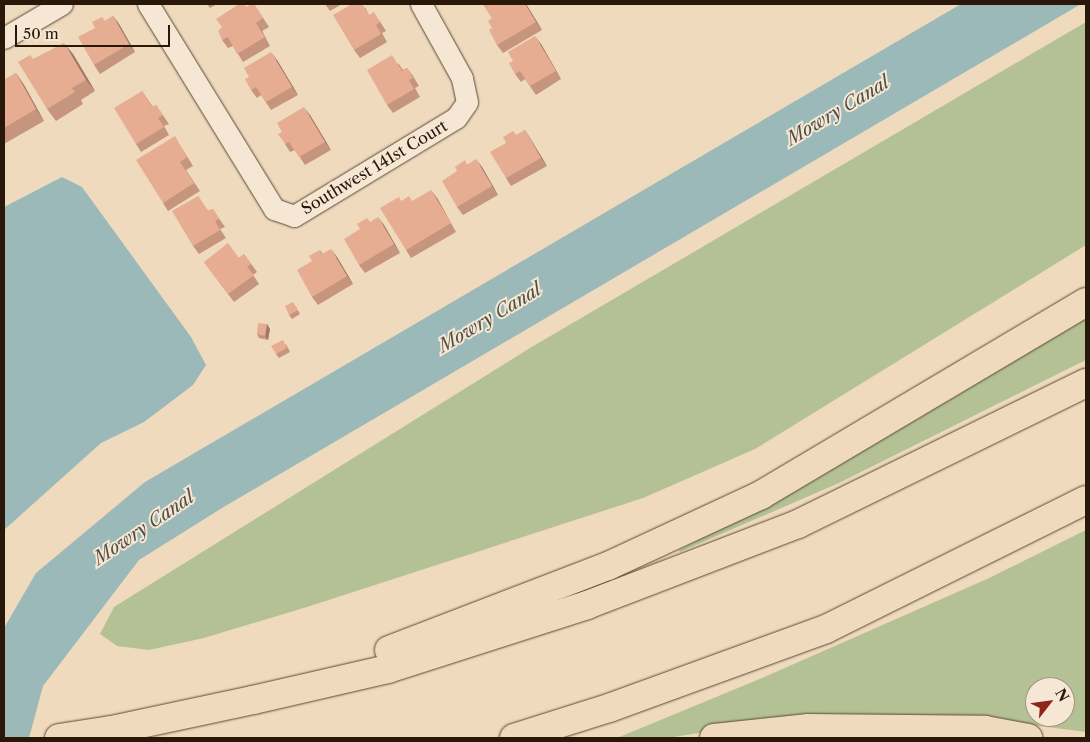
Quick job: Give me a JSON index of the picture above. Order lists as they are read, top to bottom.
{
  "streets": {
    "street": ["Southwest 141st Court"]
  },
  "water": ["Mowry Canal"],
  "scale_bar": "50 m",
  "north": "top right"
}
